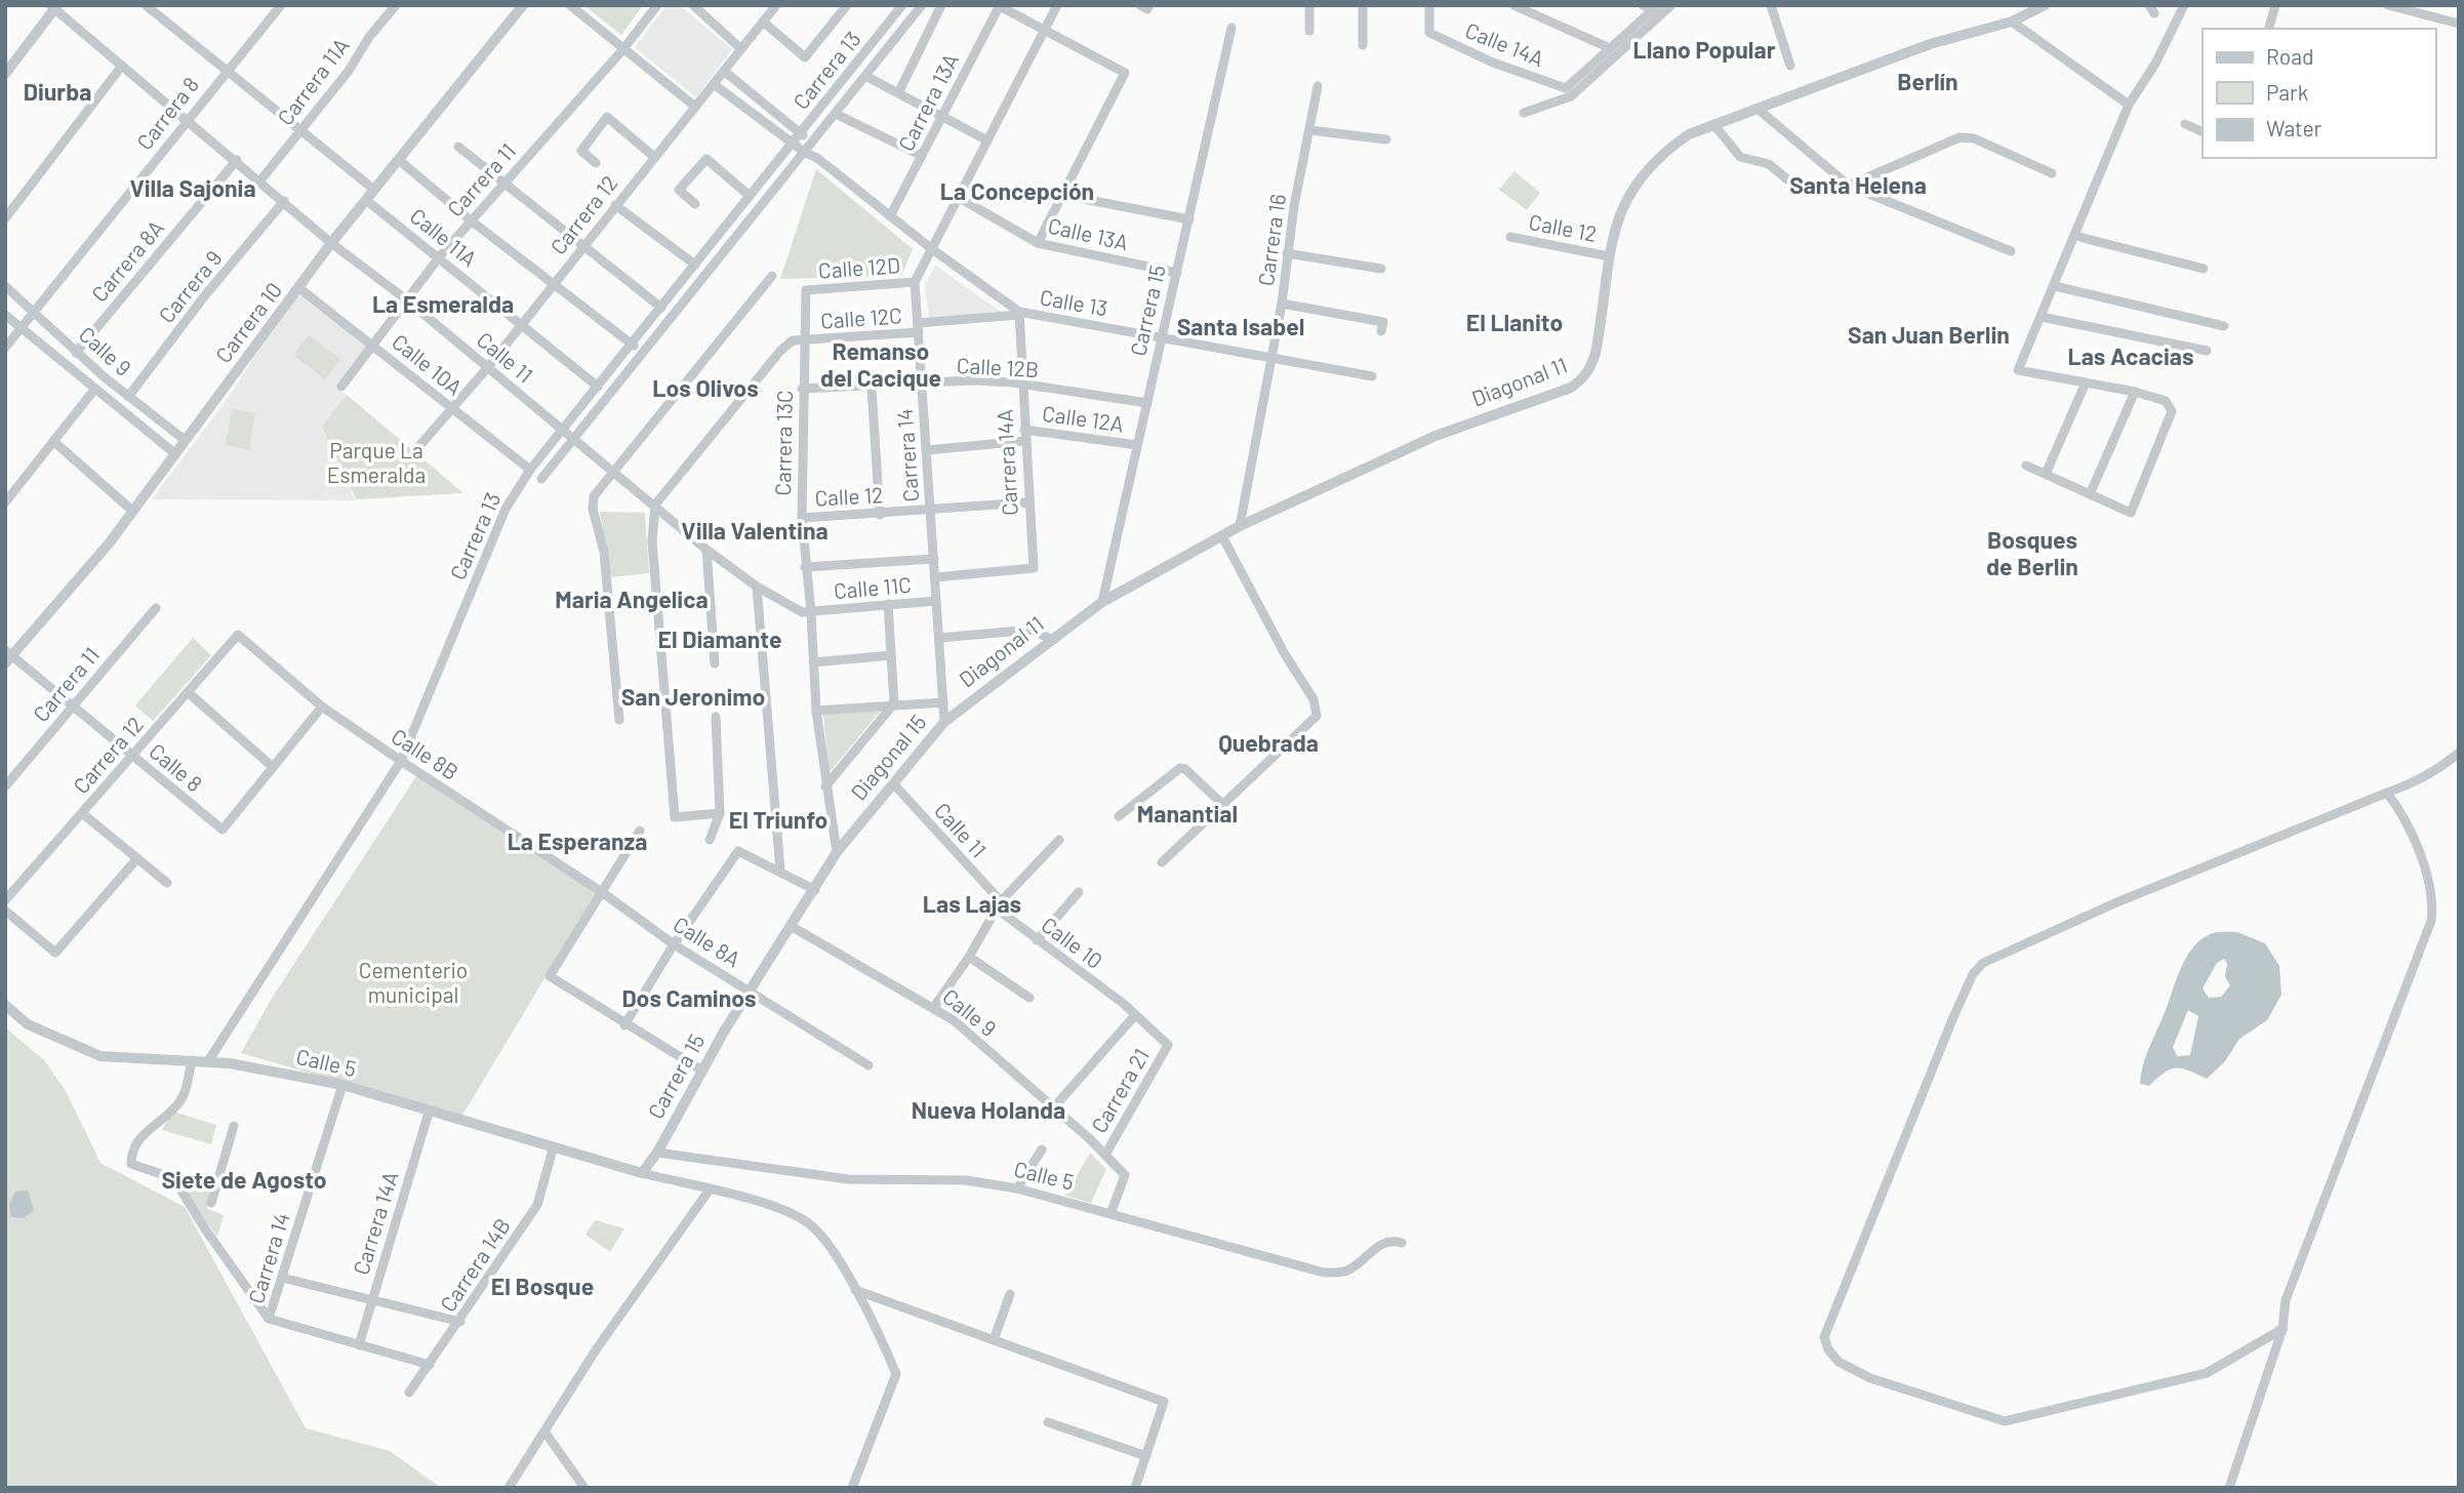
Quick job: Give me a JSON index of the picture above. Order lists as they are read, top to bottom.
{
  "streets": {
    "street": [
      "Calle 14A",
      "Carrera 13",
      "Carrera 11A",
      "Carrera 13A",
      "Carrera 8",
      "Carrera 11",
      "Carrera 12",
      "Calle 12",
      "Calle 13A",
      "Calle 11A",
      "Carrera 16",
      "Carrera 8A",
      "Calle 12D",
      "Carrera 9",
      "Calle 13",
      "Carrera 15",
      "Calle 12C",
      "Carrera 10",
      "Calle 9",
      "Calle 11",
      "Calle 10A",
      "Calle 12B",
      "Diagonal 11",
      "Calle 12A",
      "Carrera 13C",
      "Carrera 14",
      "Carrera 14A",
      "Calle 11C",
      "Calle 8B",
      "Diagonal 15",
      "Calle 8",
      "Calle 8A",
      "Calle 10",
      "Calle 5",
      "Carrera 21",
      "Carrera 14B"
    ]
  },
  "crossings": [
    ["Carrera 13", "Calle 11A"],
    ["Carrera 13", "Calle 13"],
    ["Carrera 13", "Calle 11"],
    ["Carrera 13", "Calle 10A"],
    ["Carrera 13", "Calle 8B"],
    ["Carrera 13", "Calle 5"],
    ["Carrera 11A", "Calle 11"],
    ["Carrera 13A", "Calle 13"],
    ["Carrera 8", "Calle 9"],
    ["Carrera 8", "Calle 11"],
    ["Carrera 11", "Calle 11A"],
    ["Carrera 11", "Calle 11"],
    ["Carrera 11", "Calle 10A"],
    ["Carrera 11", "Calle 8"],
    ["Carrera 12", "Calle 11A"],
    ["Carrera 12", "Calle 13"],
    ["Carrera 12", "Calle 11"],
    ["Carrera 12", "Calle 10A"],
    ["Carrera 12", "Calle 8B"],
    ["Carrera 12", "Calle 8"],
    ["Calle 12", "Diagonal 11"],
    ["Calle 12", "Carrera 13C"],
    ["Calle 12", "Carrera 14"],
    ["Calle 12", "Carrera 14A"],
    ["Calle 13A", "Carrera 15"],
    ["Calle 11A", "Carrera 10"],
    ["Carrera 16", "Calle 13"],
    ["Carrera 16", "Diagonal 11"],
    ["Carrera 8A", "Calle 9"],
    ["Carrera 8A", "Calle 11"],
    ["Calle 12D", "Carrera 13C"],
    ["Calle 12D", "Carrera 14"],
    ["Carrera 9", "Calle 9"],
    ["Carrera 9", "Calle 11"],
    ["Calle 13", "Carrera 15"],
    ["Calle 13", "Calle 12C"],
    ["Calle 13", "Carrera 14A"],
    ["Carrera 15", "Calle 9"],
    ["Carrera 15", "Calle 12B"],
    ["Carrera 15", "Diagonal 11"],
    ["Carrera 15", "Calle 12A"],
    ["Carrera 15", "Carrera 13C"],
    ["Carrera 15", "Diagonal 15"],
    ["Carrera 15", "Calle 8A"],
    ["Carrera 15", "Calle 5"],
    ["Calle 12C", "Carrera 13C"],
    ["Calle 12C", "Carrera 14"],
    ["Calle 12C", "Carrera 14A"],
    ["Carrera 10", "Calle 9"],
    ["Carrera 10", "Calle 11"],
    ["Carrera 10", "Calle 10A"],
    ["Carrera 10", "Calle 8"],
    ["Calle 9", "Calle 5"],
    ["Calle 9", "Carrera 21"],
    ["Calle 11", "Carrera 13C"],
    ["Calle 11", "Calle 11C"],
    ["Calle 11", "Diagonal 15"],
    ["Calle 11", "Calle 10"],
    ["Calle 12B", "Carrera 13C"],
    ["Calle 12B", "Carrera 14"],
    ["Calle 12B", "Carrera 14A"],
    ["Diagonal 11", "Carrera 14"],
    ["Diagonal 11", "Diagonal 15"],
    ["Calle 12A", "Carrera 14"],
    ["Calle 12A", "Carrera 14A"],
    ["Carrera 13C", "Calle 11C"],
    ["Carrera 13C", "Diagonal 15"],
    ["Carrera 14", "Carrera 14A"],
    ["Carrera 14", "Calle 11C"],
    ["Carrera 14", "Diagonal 15"],
    ["Carrera 14", "Calle 5"],
    ["Carrera 14A", "Calle 5"],
    ["Calle 8B", "Calle 8A"],
    ["Calle 10", "Carrera 21"],
    ["Calle 5", "Carrera 14B"]
  ],
  "districts": [
    "Llano Popular",
    "Berlín",
    "Diurba",
    "Santa Helena",
    "Villa Sajonia",
    "La Concepción",
    "La Esmeralda",
    "El Llanito",
    "Santa Isabel",
    "San Juan Berlin",
    "Remanso del Cacique",
    "Las Acacias",
    "Los Olivos",
    "Villa Valentina",
    "Bosques de Berlin",
    "Maria Angelica",
    "El Diamante",
    "San Jeronimo",
    "Quebrada",
    "Manantial",
    "El Triunfo",
    "La Esperanza",
    "Las Lajas",
    "Dos Caminos",
    "Nueva Holanda",
    "Siete de Agosto",
    "El Bosque"
  ],
  "parks": ["Parque La Esmeralda", "Cementerio municipal"],
  "legend": ["Road", "Park", "Water"]
}
